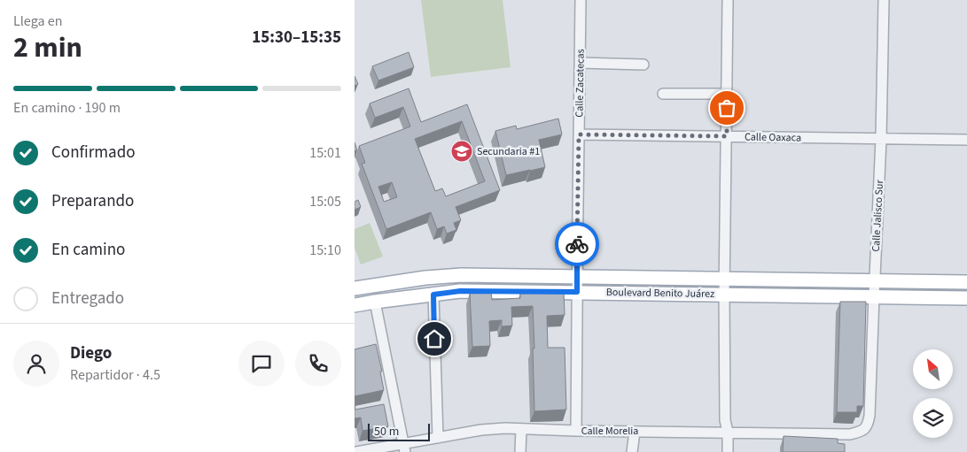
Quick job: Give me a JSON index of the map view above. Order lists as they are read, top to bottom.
{
  "streets": {
    "main road": ["Boulevard Benito Juárez"],
    "street": [
      "Calle Zacatecas",
      "Calle Oaxaca",
      "Calle Jalisco Sur",
      "Calle Morelia"
    ]
  },
  "crossings": [
    ["Calle Zacatecas", "Calle Oaxaca"],
    ["Calle Zacatecas", "Boulevard Benito Juárez"],
    ["Calle Zacatecas", "Calle Morelia"],
    ["Calle Oaxaca", "Calle Jalisco Sur"],
    ["Calle Jalisco Sur", "Boulevard Benito Juárez"],
    ["Calle Jalisco Sur", "Calle Morelia"]
  ],
  "places": {
    "school or university": ["Secundaria #1"]
  },
  "scale_bar": "50 m",
  "north": "top left",
  "page": {
    "heading": ["2 min", "Llega en", "15:30–15:35"],
    "panel": ["Diego", "Repartidor · 4.5"],
    "bar": "En camino · 190 m",
    "list": [
      ["Confirmado", "15:01"],
      ["Preparando", "15:05"],
      ["En camino", "15:10"],
      "Entregado"
    ],
    "scale": "50 m"
  }
}
